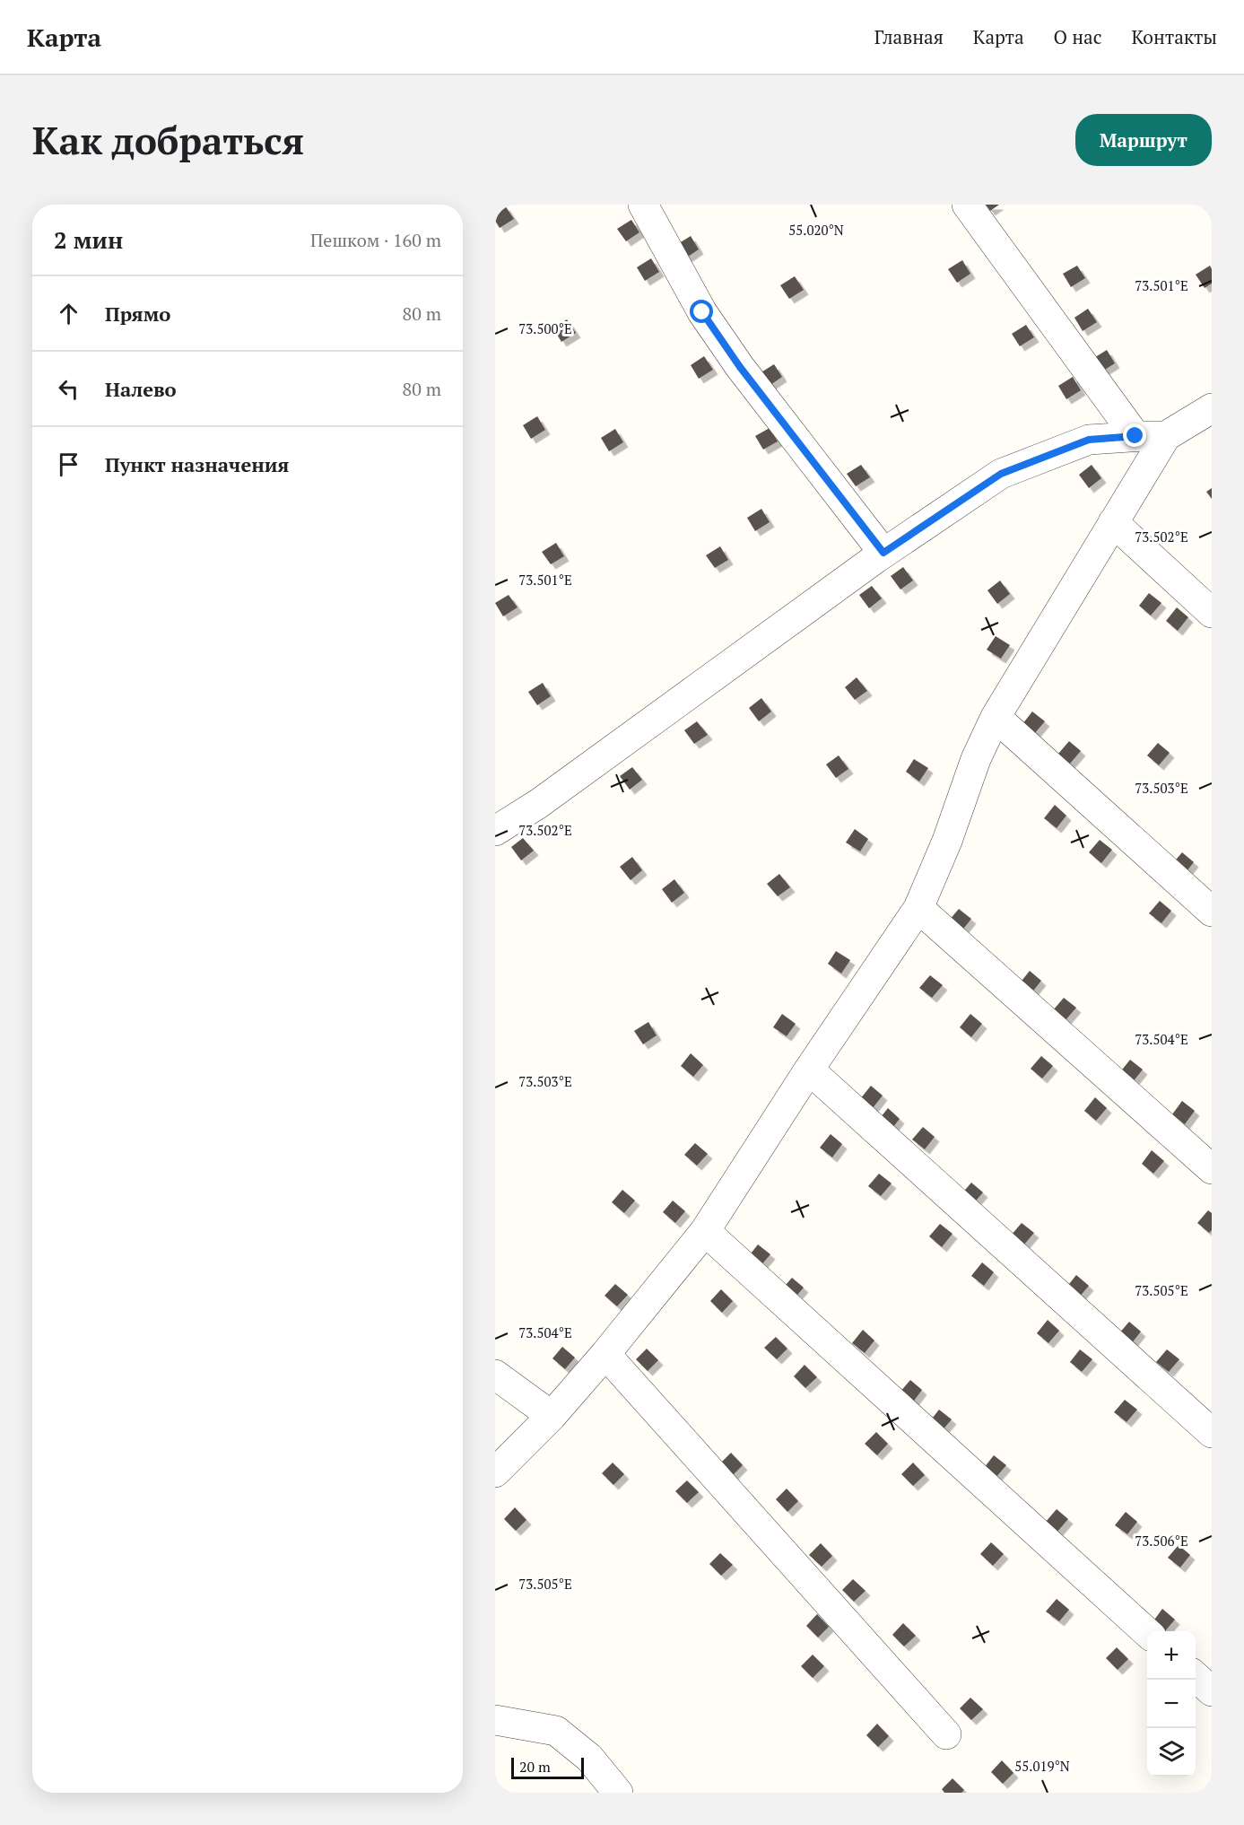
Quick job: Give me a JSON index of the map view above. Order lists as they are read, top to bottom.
{
  "scale_bar": "20 m",
  "page": {
    "header": "Карта",
    "nav": [
      "Главная",
      "Карта",
      "О нас",
      "Контакты"
    ],
    "buttons": "Маршрут",
    "title": "Как добраться",
    "heading": ["2 мин", "Пешком · 160 m"],
    "list": [
      ["Прямо", "80 m"],
      ["Налево", "80 m"],
      "Пункт назначения"
    ],
    "map_buttons": ["+", "−"],
    "scale": "20 m"
  },
  "coordinates": [
    "55.020°N",
    "73.501°E",
    "73.500°E",
    "73.502°E",
    "73.503°E",
    "73.504°E",
    "73.505°E",
    "73.506°E",
    "55.019°N"
  ]
}
